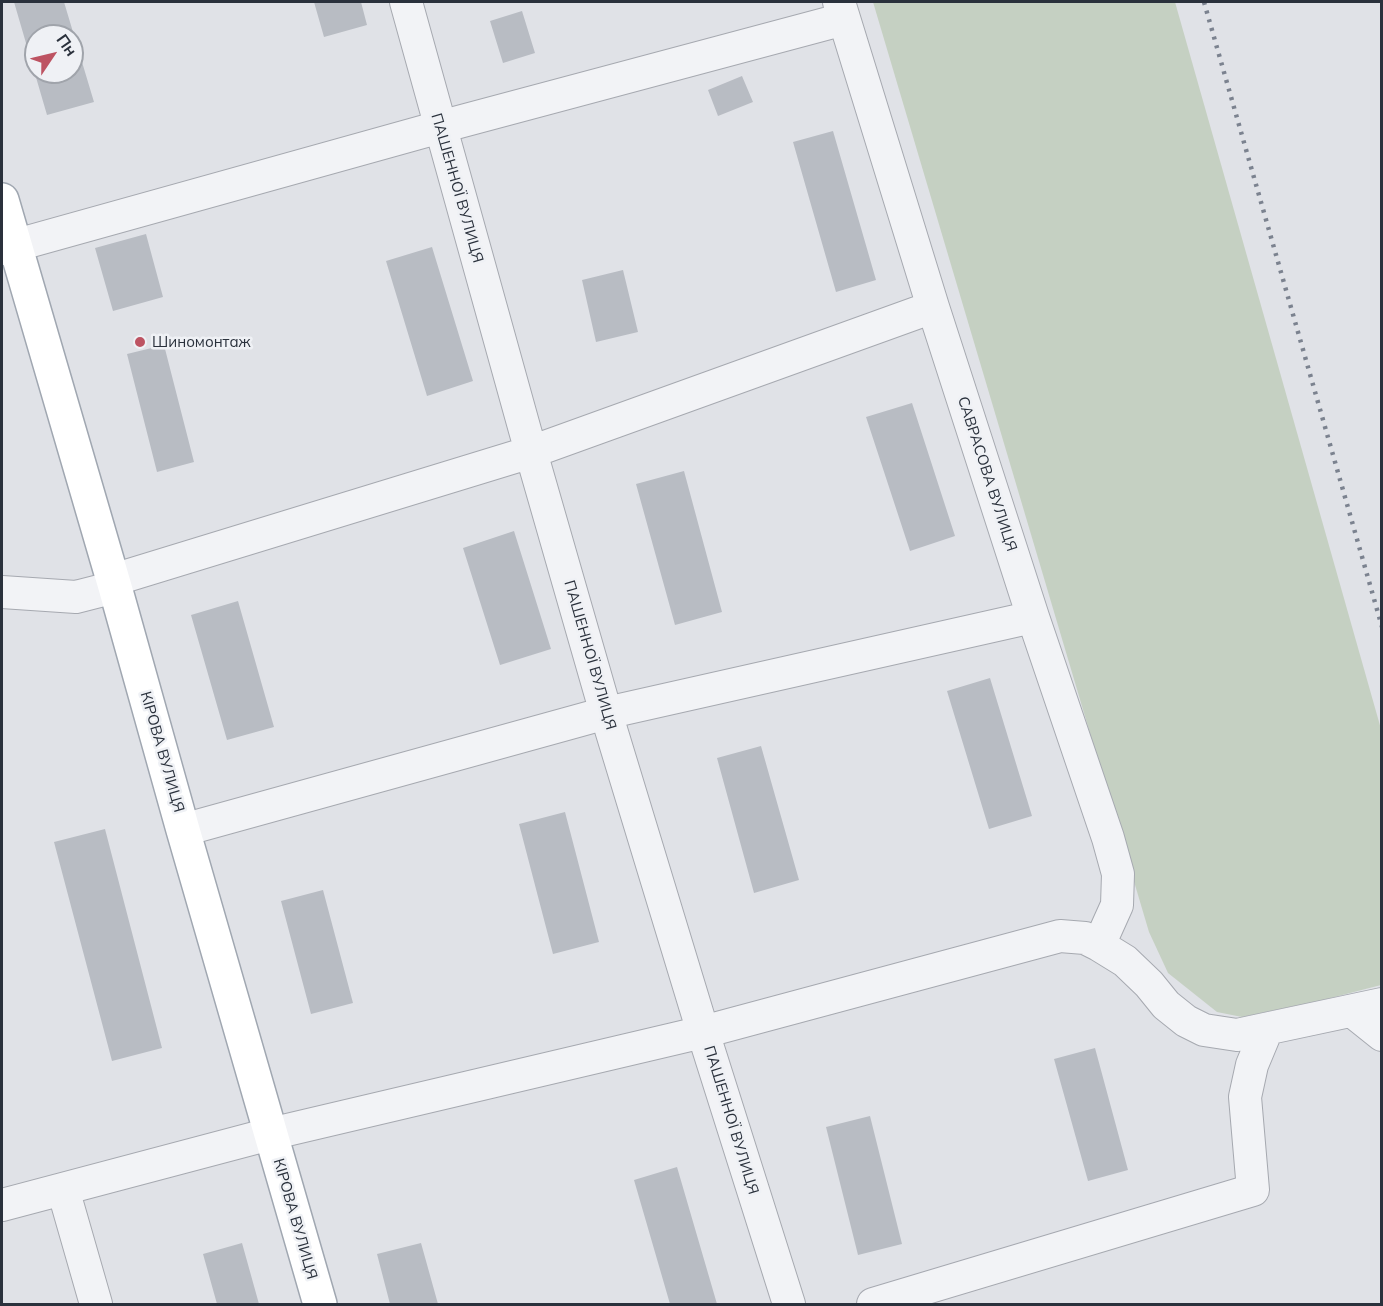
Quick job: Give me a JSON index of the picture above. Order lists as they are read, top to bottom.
{
  "streets": {
    "main road": ["КІРОВА ВУЛИЦЯ"],
    "street": ["ПАШЕННОЇ ВУЛИЦЯ", "САВРАСОВА ВУЛИЦЯ"]
  },
  "places": ["Шиномонтаж"],
  "north": "top right"
}
